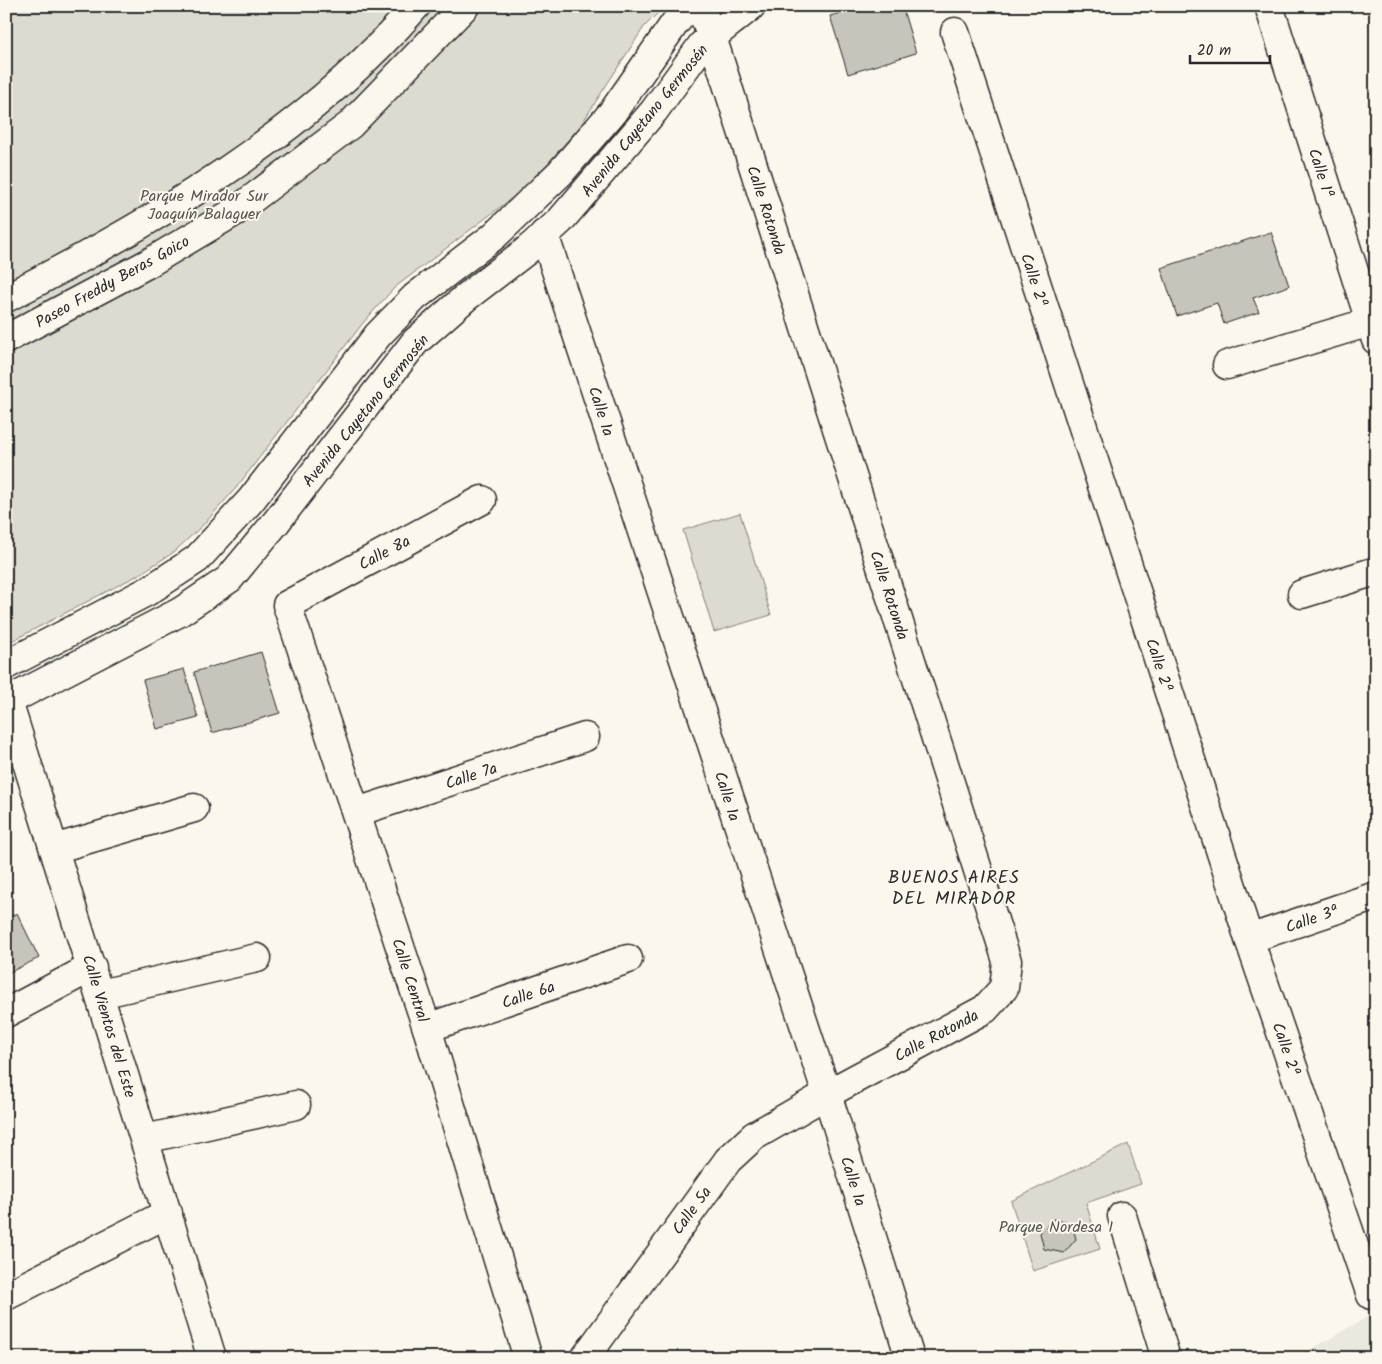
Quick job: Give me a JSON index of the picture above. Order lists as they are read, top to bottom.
{
  "streets": {
    "street": [
      "Avenida Cayetano Germosén",
      "Calle 1ª",
      "Calle Rotonda",
      "Calle 2ª",
      "Paseo Freddy Beras Goico",
      "Calle 1a",
      "Calle 8a",
      "Calle 7a",
      "Calle 3ª",
      "Calle Central",
      "Calle 6a",
      "Calle Vientos del Este",
      "Calle 5a"
    ]
  },
  "crossings": [
    ["Avenida Cayetano Germosén", "Calle Rotonda"],
    ["Avenida Cayetano Germosén", "Calle 1a"],
    ["Avenida Cayetano Germosén", "Calle Vientos del Este"],
    ["Calle Rotonda", "Calle 1a"],
    ["Calle Rotonda", "Calle 5a"],
    ["Calle 2ª", "Calle 3ª"],
    ["Calle 1a", "Calle 5a"],
    ["Calle 8a", "Calle Central"],
    ["Calle 7a", "Calle Central"],
    ["Calle Central", "Calle 6a"]
  ],
  "districts": ["BUENOS AIRES DEL MIRADOR"],
  "parks": ["Parque Mirador Sur Joaquín Balaguer", "Parque Nordesa I"],
  "scale_bar": "20 m"
}
